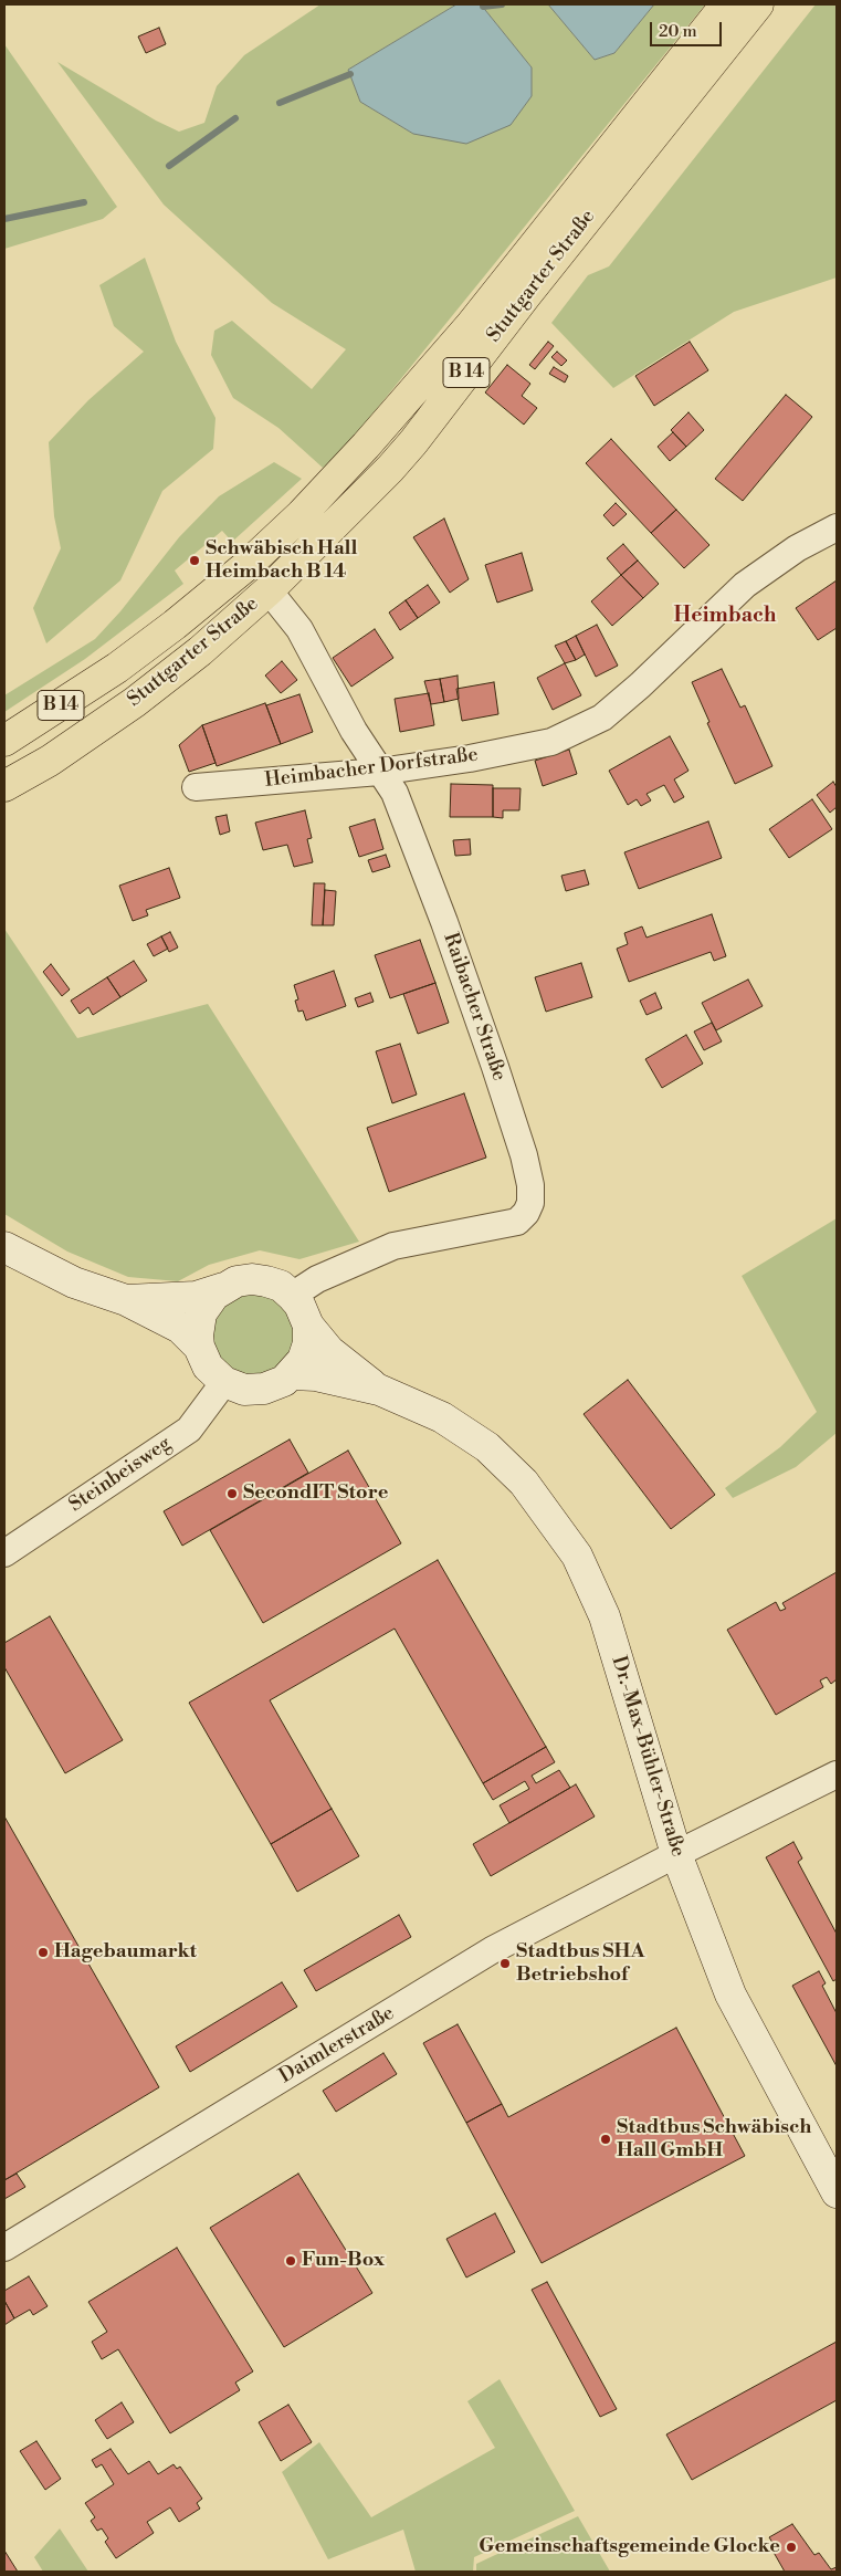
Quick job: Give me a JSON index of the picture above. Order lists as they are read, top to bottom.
{
  "streets": {
    "main road": ["Stuttgarter Straße", "B 14"],
    "street": [
      "Heimbacher Dorfstraße",
      "Raibacher Straße",
      "Steinbeisweg",
      "Dr.-Max-Bühler-Straße",
      "Daimlerstraße"
    ]
  },
  "crossings": [
    ["Stuttgarter Straße", "Raibacher Straße"],
    ["Heimbacher Dorfstraße", "Raibacher Straße"],
    ["Raibacher Straße", "Steinbeisweg"],
    ["Raibacher Straße", "Dr.-Max-Bühler-Straße"],
    ["Steinbeisweg", "Dr.-Max-Bühler-Straße"],
    ["Dr.-Max-Bühler-Straße", "Daimlerstraße"]
  ],
  "districts": ["Heimbach"],
  "places": [
    "Schwäbisch Hall Heimbach B 14",
    "SecondIT Store",
    "Hagebaumarkt",
    "Stadtbus SHA Betriebshof",
    "Stadtbus Schwäbisch Hall GmbH",
    "Fun-Box",
    "Gemeinschaftsgemeinde Glocke"
  ],
  "scale_bar": "20 m"
}
